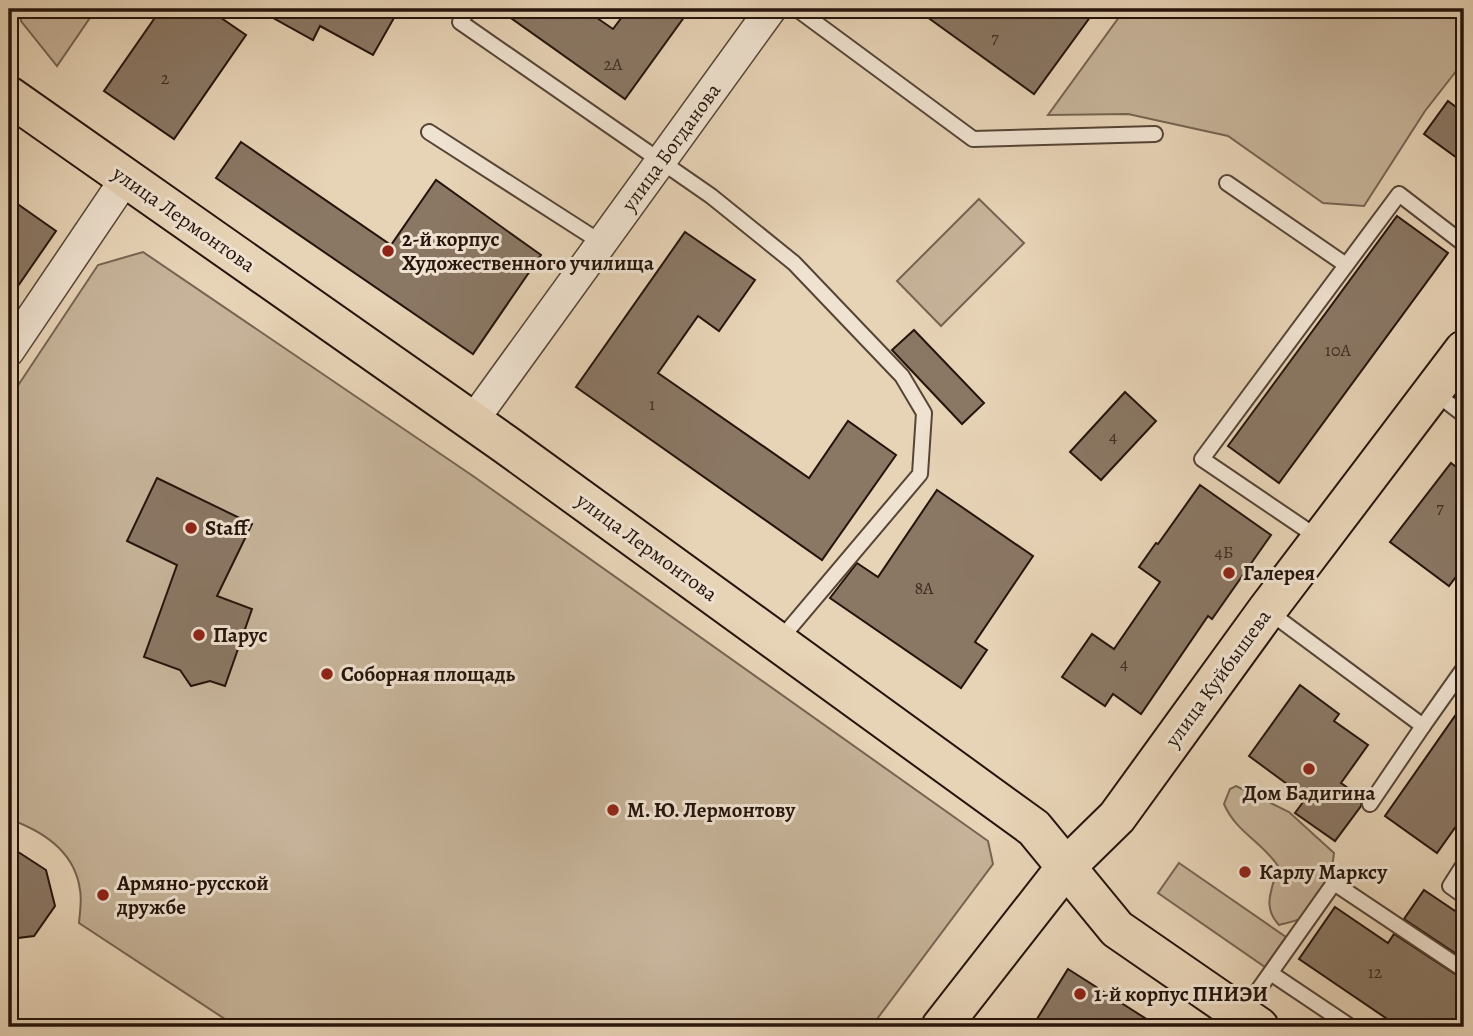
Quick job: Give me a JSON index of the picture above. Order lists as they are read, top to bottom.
{
  "streets": {
    "main road": ["улица Лермонтова", "улица Куйбышева"],
    "street": ["улица Богданова"]
  },
  "crossings": [
    ["улица Богданова", "улица Лермонтова"],
    ["улица Лермонтова", "улица Куйбышева"]
  ],
  "places": [
    "2-й корпус Художественного училища",
    "Staff",
    "Галерея",
    "Парус",
    "Соборная площадь",
    "Дом Бадигина",
    "М. Ю. Лермонтову",
    "Карлу Марксу",
    "Армяно-русской дружбе",
    "1-й корпус ПНИЭИ"
  ],
  "house_numbers": [
    "7",
    "2А",
    "2",
    "10А",
    "1",
    "4",
    "7",
    "4Б",
    "8А",
    "4",
    "12"
  ]
}
